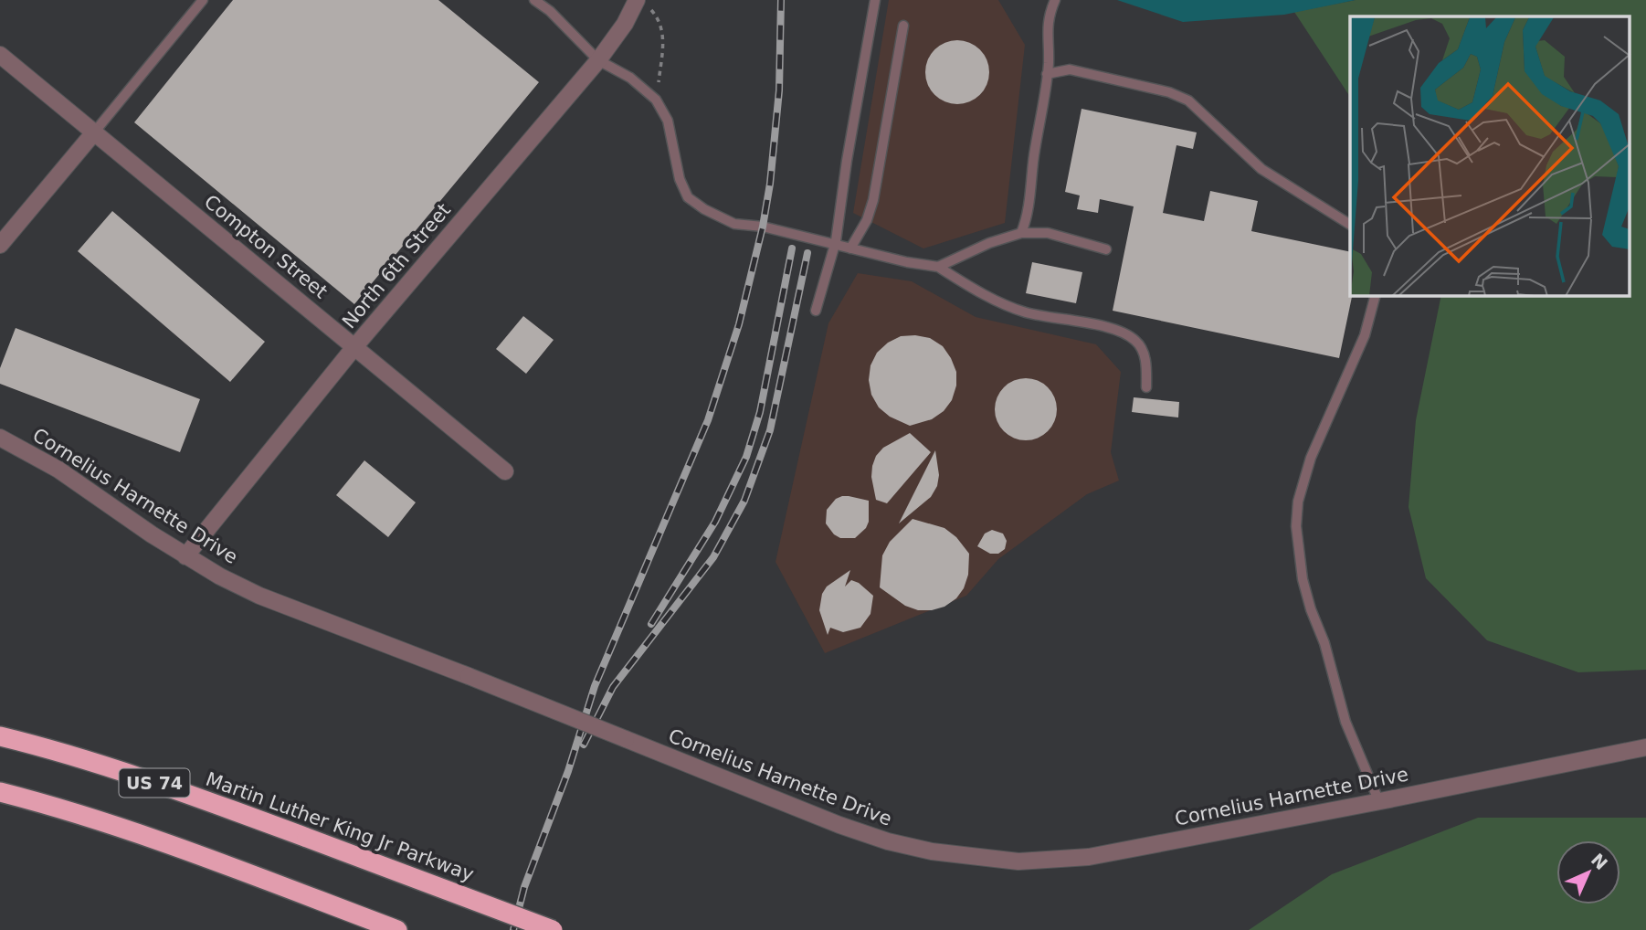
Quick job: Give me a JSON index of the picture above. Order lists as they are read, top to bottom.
{
  "streets": {
    "highway": ["US 74", "Martin Luther King Jr Parkway"],
    "street": ["Compton Street", "North 6th Street", "Cornelius Harnette Drive"]
  },
  "crossings": [
    ["Compton Street", "North 6th Street"],
    ["North 6th Street", "Cornelius Harnette Drive"]
  ],
  "north": "top right"
}
